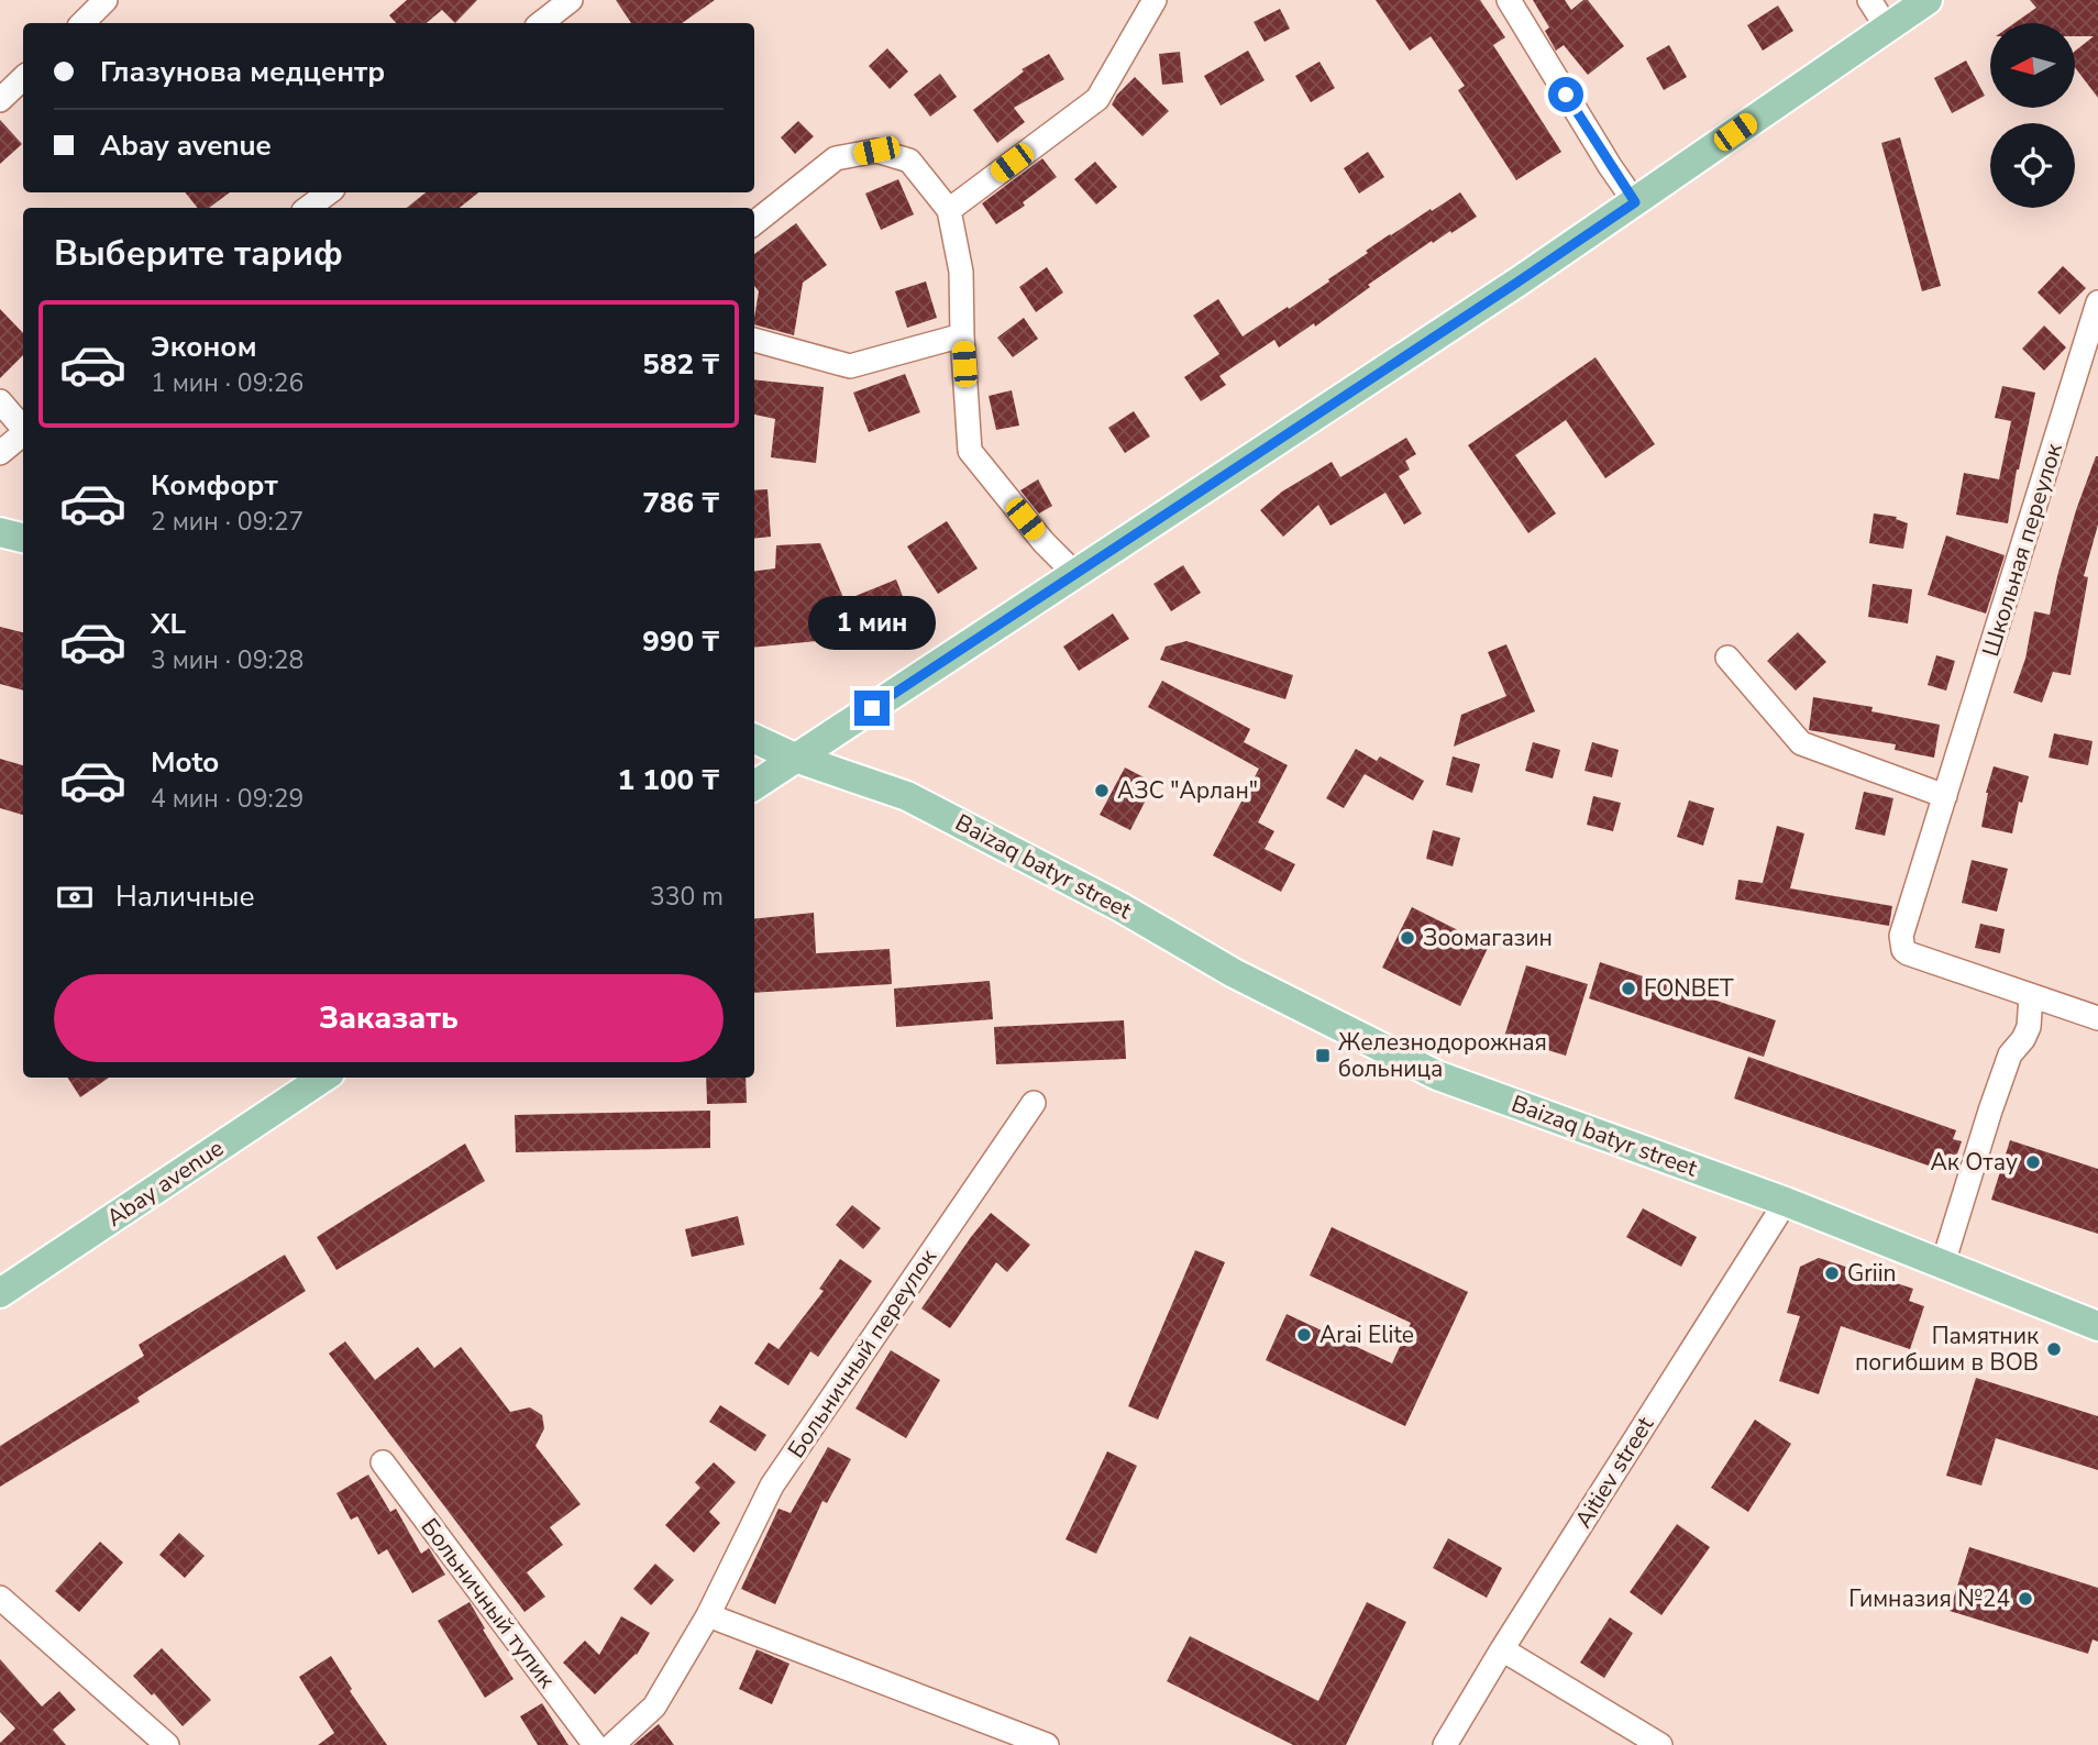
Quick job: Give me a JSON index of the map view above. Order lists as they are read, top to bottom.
{
  "streets": {
    "main road": ["Baizaq batyr street", "Abay avenue"],
    "street": [
      "Школьная переулок",
      "Больничный переулок",
      "Aitiev street",
      "Больничный тупик"
    ]
  },
  "crossings": [
    ["Baizaq batyr street", "Aitiev street"]
  ],
  "places": {
    "other": [
      "АЗС \"Арлан\"",
      "Зоомагазин",
      "FONBET",
      "Ак Отау",
      "Griin",
      "Arai Elite",
      "Памятник погибшим в ВОВ",
      "Гимназия №24"
    ],
    "transit": ["Железнодорожная больница"]
  },
  "north": "left",
  "page": {
    "banner": ["Глазунова медцентр", "Abay avenue"],
    "heading": "Выберите тариф",
    "list": [
      {
        "name": "Эконом",
        "note": "1 мин · 09:26",
        "value": "582 ₸"
      },
      {
        "name": "Комфорт",
        "note": "2 мин · 09:27",
        "value": "786 ₸"
      },
      {
        "name": "XL",
        "note": "3 мин · 09:28",
        "value": "990 ₸"
      },
      {
        "name": "Moto",
        "note": "4 мин · 09:29",
        "value": "1 100 ₸"
      }
    ],
    "bubble": "1 мин",
    "pay": ["Наличные", "330 m"],
    "buttons": "Заказать"
  }
}
